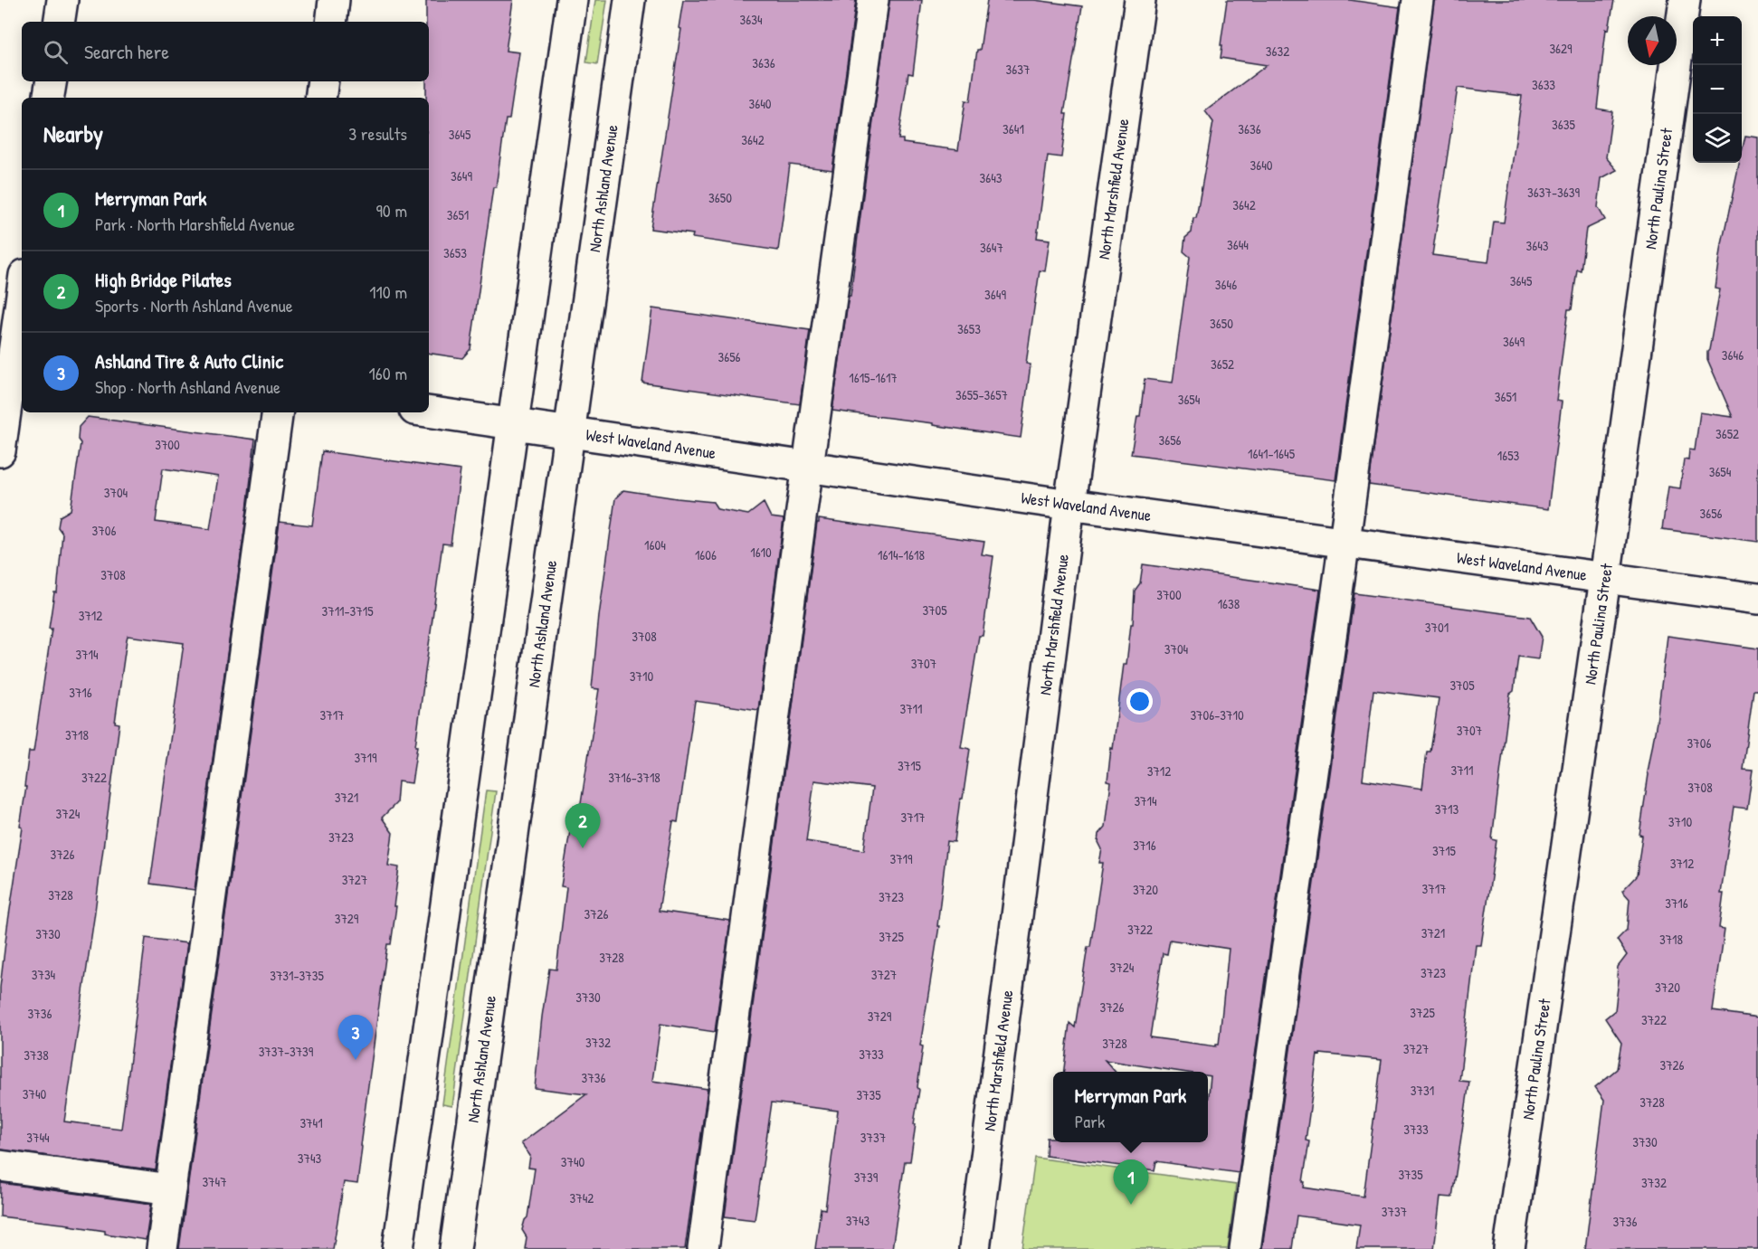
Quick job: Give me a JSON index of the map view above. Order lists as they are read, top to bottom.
{
  "streets": {
    "street": [
      "North Ashland Avenue",
      "North Marshfield Avenue",
      "North Paulina Street",
      "West Waveland Avenue"
    ]
  },
  "crossings": [
    ["North Ashland Avenue", "West Waveland Avenue"],
    ["North Marshfield Avenue", "West Waveland Avenue"],
    ["North Paulina Street", "West Waveland Avenue"]
  ],
  "house_numbers": [
    "3634",
    "3629",
    "3632",
    "3636",
    "3637",
    "3633",
    "3640",
    "3635",
    "3641",
    "3636",
    "3645",
    "3642",
    "3640",
    "3649",
    "3643",
    "3637-3639",
    "3650",
    "3642",
    "3651",
    "3644",
    "3643",
    "3647",
    "3653",
    "3645",
    "3646",
    "3649",
    "3650",
    "3653",
    "3649",
    "3646",
    "3656",
    "3652",
    "1615-1617",
    "3655-3657",
    "3651",
    "3654",
    "3652",
    "3656",
    "3700",
    "1641-1645",
    "1653",
    "3654",
    "3704",
    "3656",
    "3706",
    "1604",
    "1610",
    "1606",
    "1614-1618",
    "3708",
    "3700",
    "1638",
    "3705",
    "3711-3715",
    "3712",
    "3701",
    "3708",
    "3704",
    "3714",
    "3707",
    "3710",
    "3705",
    "3716",
    "3711",
    "3717",
    "3706-3710",
    "3707",
    "3718",
    "3706",
    "3719",
    "3715",
    "3711",
    "3712",
    "3722",
    "3716-3718",
    "3708",
    "3721",
    "3714",
    "3713",
    "3724",
    "3717",
    "3710",
    "3723",
    "3716",
    "3715",
    "3726",
    "3719",
    "3712",
    "3727",
    "3717",
    "3720",
    "3728",
    "3723",
    "3716",
    "3726",
    "3729",
    "3722",
    "3721",
    "3730",
    "3725",
    "3718",
    "3728",
    "3724",
    "3723",
    "3734",
    "3727",
    "3731-3735",
    "3720",
    "3730",
    "3726",
    "3725",
    "3736",
    "3729",
    "3722",
    "3732",
    "3728",
    "3727",
    "3737-3739",
    "3733",
    "3738",
    "3726",
    "3736",
    "3731",
    "3740",
    "3735",
    "3728",
    "3741",
    "3733",
    "3744",
    "3737",
    "3730",
    "3743",
    "3740",
    "3735",
    "3739",
    "3747",
    "3732",
    "3742",
    "3737",
    "3743",
    "3736"
  ],
  "north": "bottom",
  "page": {
    "map_buttons": ["+", "−"],
    "search": "Search here",
    "heading": ["Nearby", "3 results"],
    "list": [
      {
        "mark": "1",
        "name": "Merryman Park",
        "note": "Park · North Marshfield Avenue",
        "value": "90 m"
      },
      {
        "mark": "2",
        "name": "High Bridge Pilates",
        "note": "Sports · North Ashland Avenue",
        "value": "110 m"
      },
      {
        "mark": "3",
        "name": "Ashland Tire & Auto Clinic",
        "note": "Shop · North Ashland Avenue",
        "value": "160 m"
      }
    ],
    "pins": ["2", "3", "1"],
    "popup": ["Merryman Park", "Park"]
  }
}
